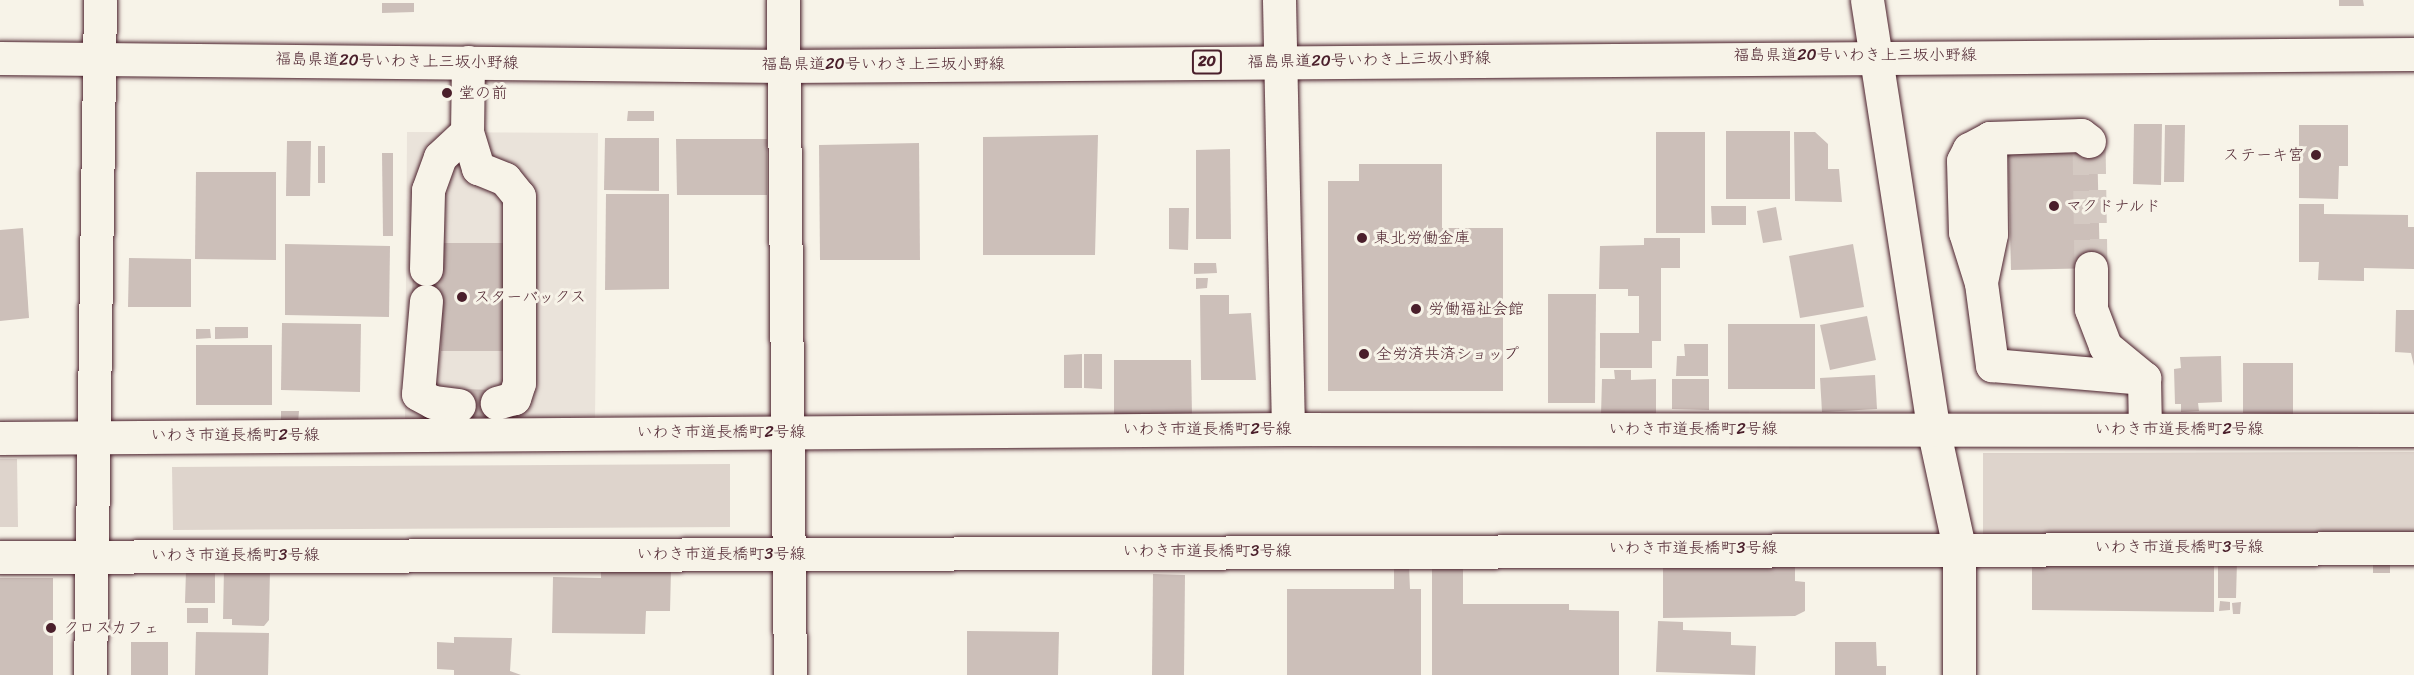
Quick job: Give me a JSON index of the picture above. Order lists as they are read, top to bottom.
{
  "streets": {
    "street": [
      "福島県道20号いわき上三坂小野線",
      "20",
      "いわき市道長橋町2号線",
      "いわき市道長橋町3号線"
    ]
  },
  "places": [
    "堂の前",
    "ステーキ宮",
    "マクドナルド",
    "東北労働金庫",
    "スターバックス",
    "労働福祉会館",
    "全労済共済ショップ",
    "クロスカフェ"
  ]
}
